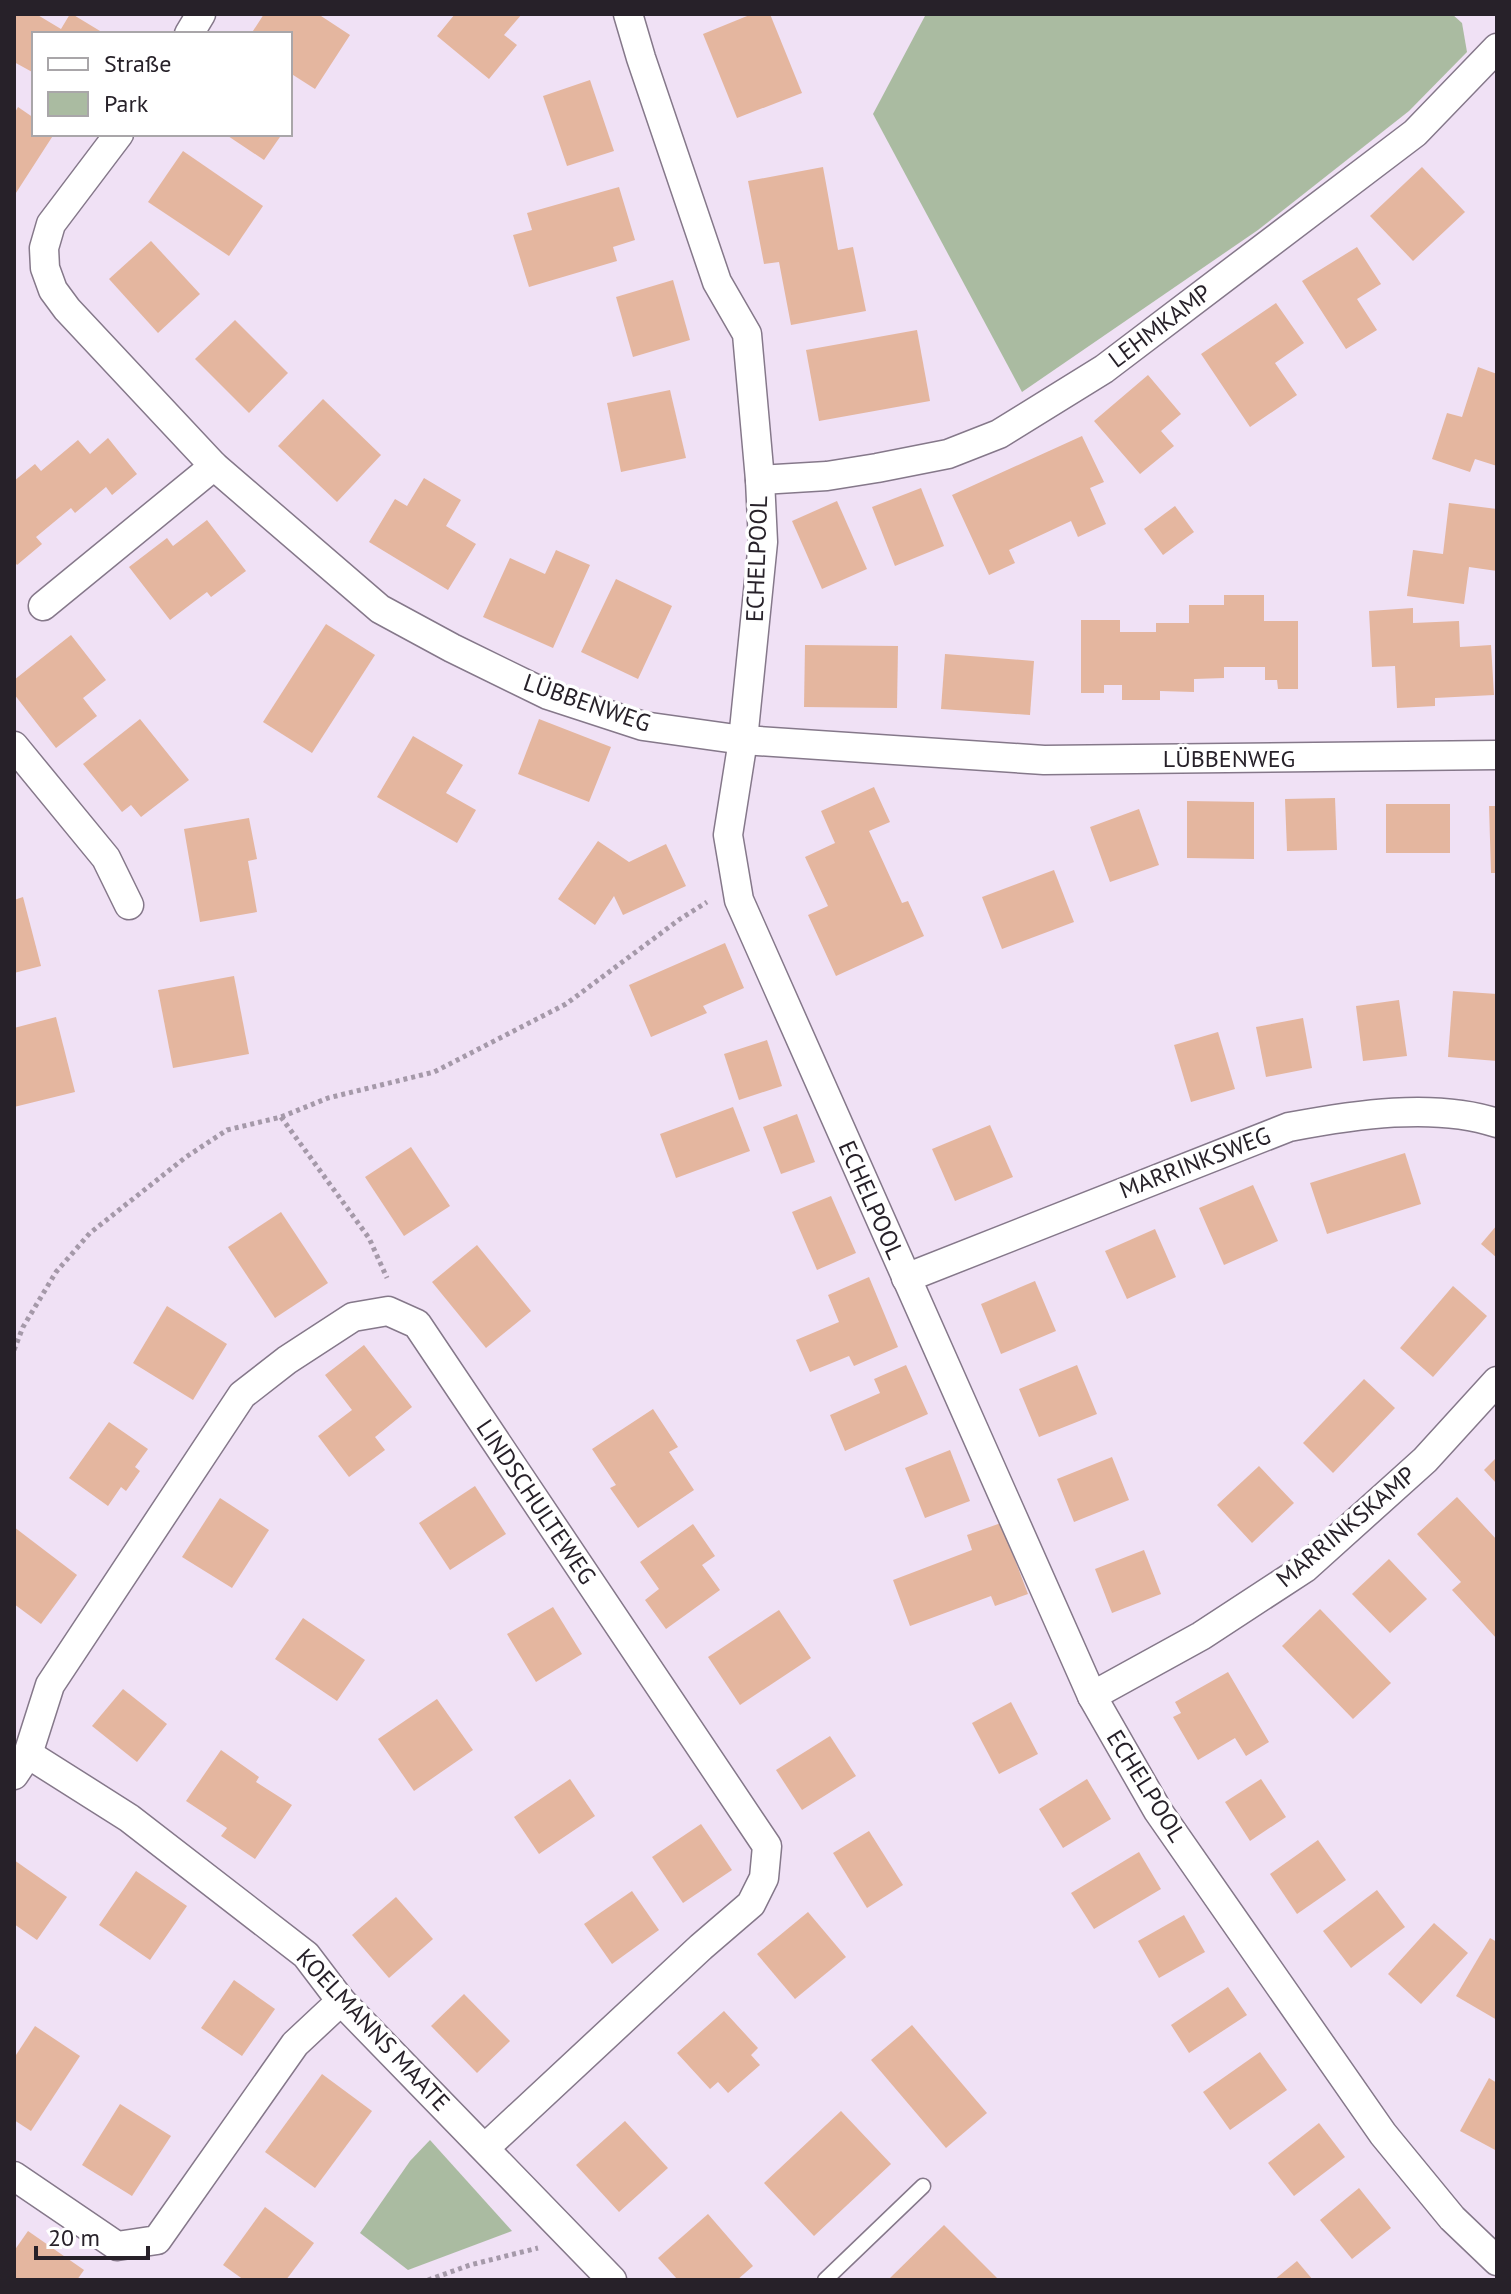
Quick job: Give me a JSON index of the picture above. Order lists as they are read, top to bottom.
{
  "streets": {
    "street": [
      "LEHMKAMP",
      "ECHELPOOL",
      "LÜBBENWEG",
      "MARRINKSWEG",
      "LINDSCHULTEWEG",
      "MARRINKSKAMP",
      "KOELMANNS MAATE"
    ]
  },
  "crossings": [
    ["LEHMKAMP", "ECHELPOOL"],
    ["ECHELPOOL", "LÜBBENWEG"],
    ["ECHELPOOL", "MARRINKSWEG"],
    ["ECHELPOOL", "MARRINKSKAMP"],
    ["LINDSCHULTEWEG", "KOELMANNS MAATE"]
  ],
  "legend": ["Straße", "Park"],
  "scale_bar": "20 m"
}
